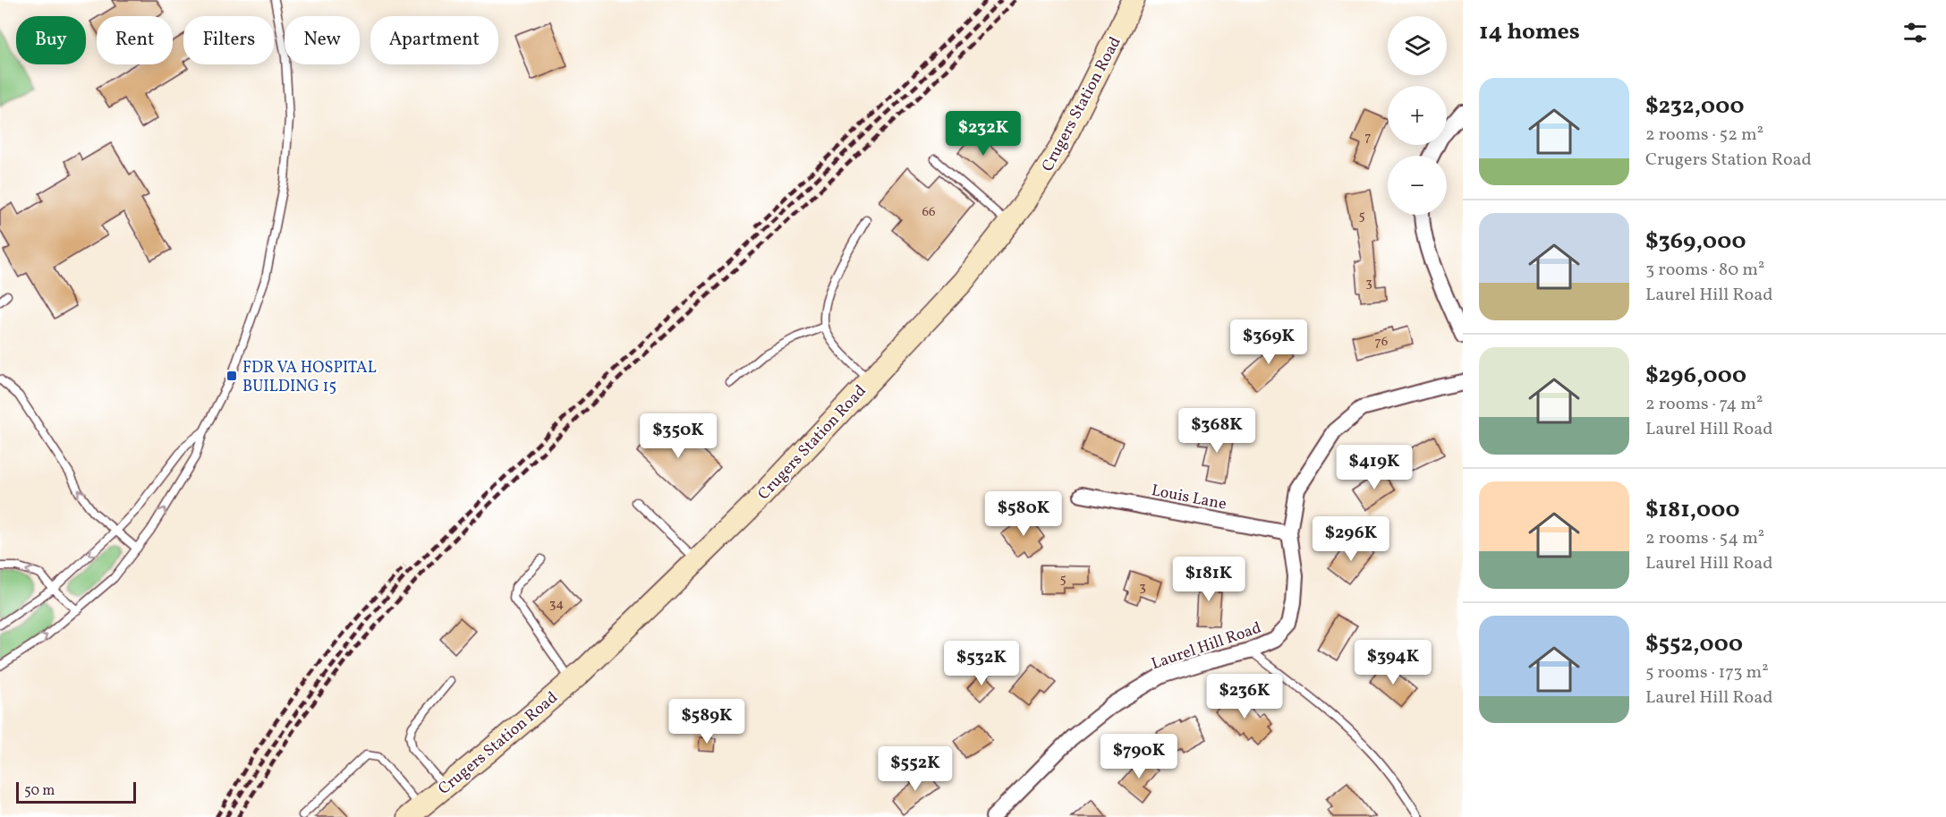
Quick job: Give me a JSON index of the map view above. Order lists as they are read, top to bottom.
{
  "streets": {
    "street": ["Crugers Station Road", "Louis Lane", "Laurel Hill Road"]
  },
  "crossings": [
    ["Louis Lane", "Laurel Hill Road"]
  ],
  "places": {
    "transit": ["FDR VA HOSPITAL BUILDING 15"]
  },
  "house_numbers": [
    "7",
    "66",
    "5",
    "3",
    "76",
    "5",
    "3",
    "34"
  ],
  "scale_bar": "50 m",
  "page": {
    "heading": "14 homes",
    "map_buttons": ["+", "−"],
    "chip": [
      "Buy",
      "Rent",
      "Filters",
      "New",
      "Apartment"
    ],
    "list": [
      {
        "name": "$232,000",
        "note": "2 rooms · 52 m² · Crugers Station Road"
      },
      {
        "name": "$369,000",
        "note": "3 rooms · 80 m² · Laurel Hill Road"
      },
      {
        "name": "$296,000",
        "note": "2 rooms · 74 m² · Laurel Hill Road"
      },
      {
        "name": "$181,000",
        "note": "2 rooms · 54 m² · Laurel Hill Road"
      },
      {
        "name": "$552,000",
        "note": "5 rooms · 173 m² · Laurel Hill Road"
      }
    ],
    "price": [
      "$232K",
      "$369K",
      "$368K",
      "$350K",
      "$419K",
      "$580K",
      "$296K",
      "$181K",
      "$394K",
      "$532K",
      "$236K",
      "$589K",
      "$790K",
      "$552K"
    ],
    "scale": "50 m"
  }
}
